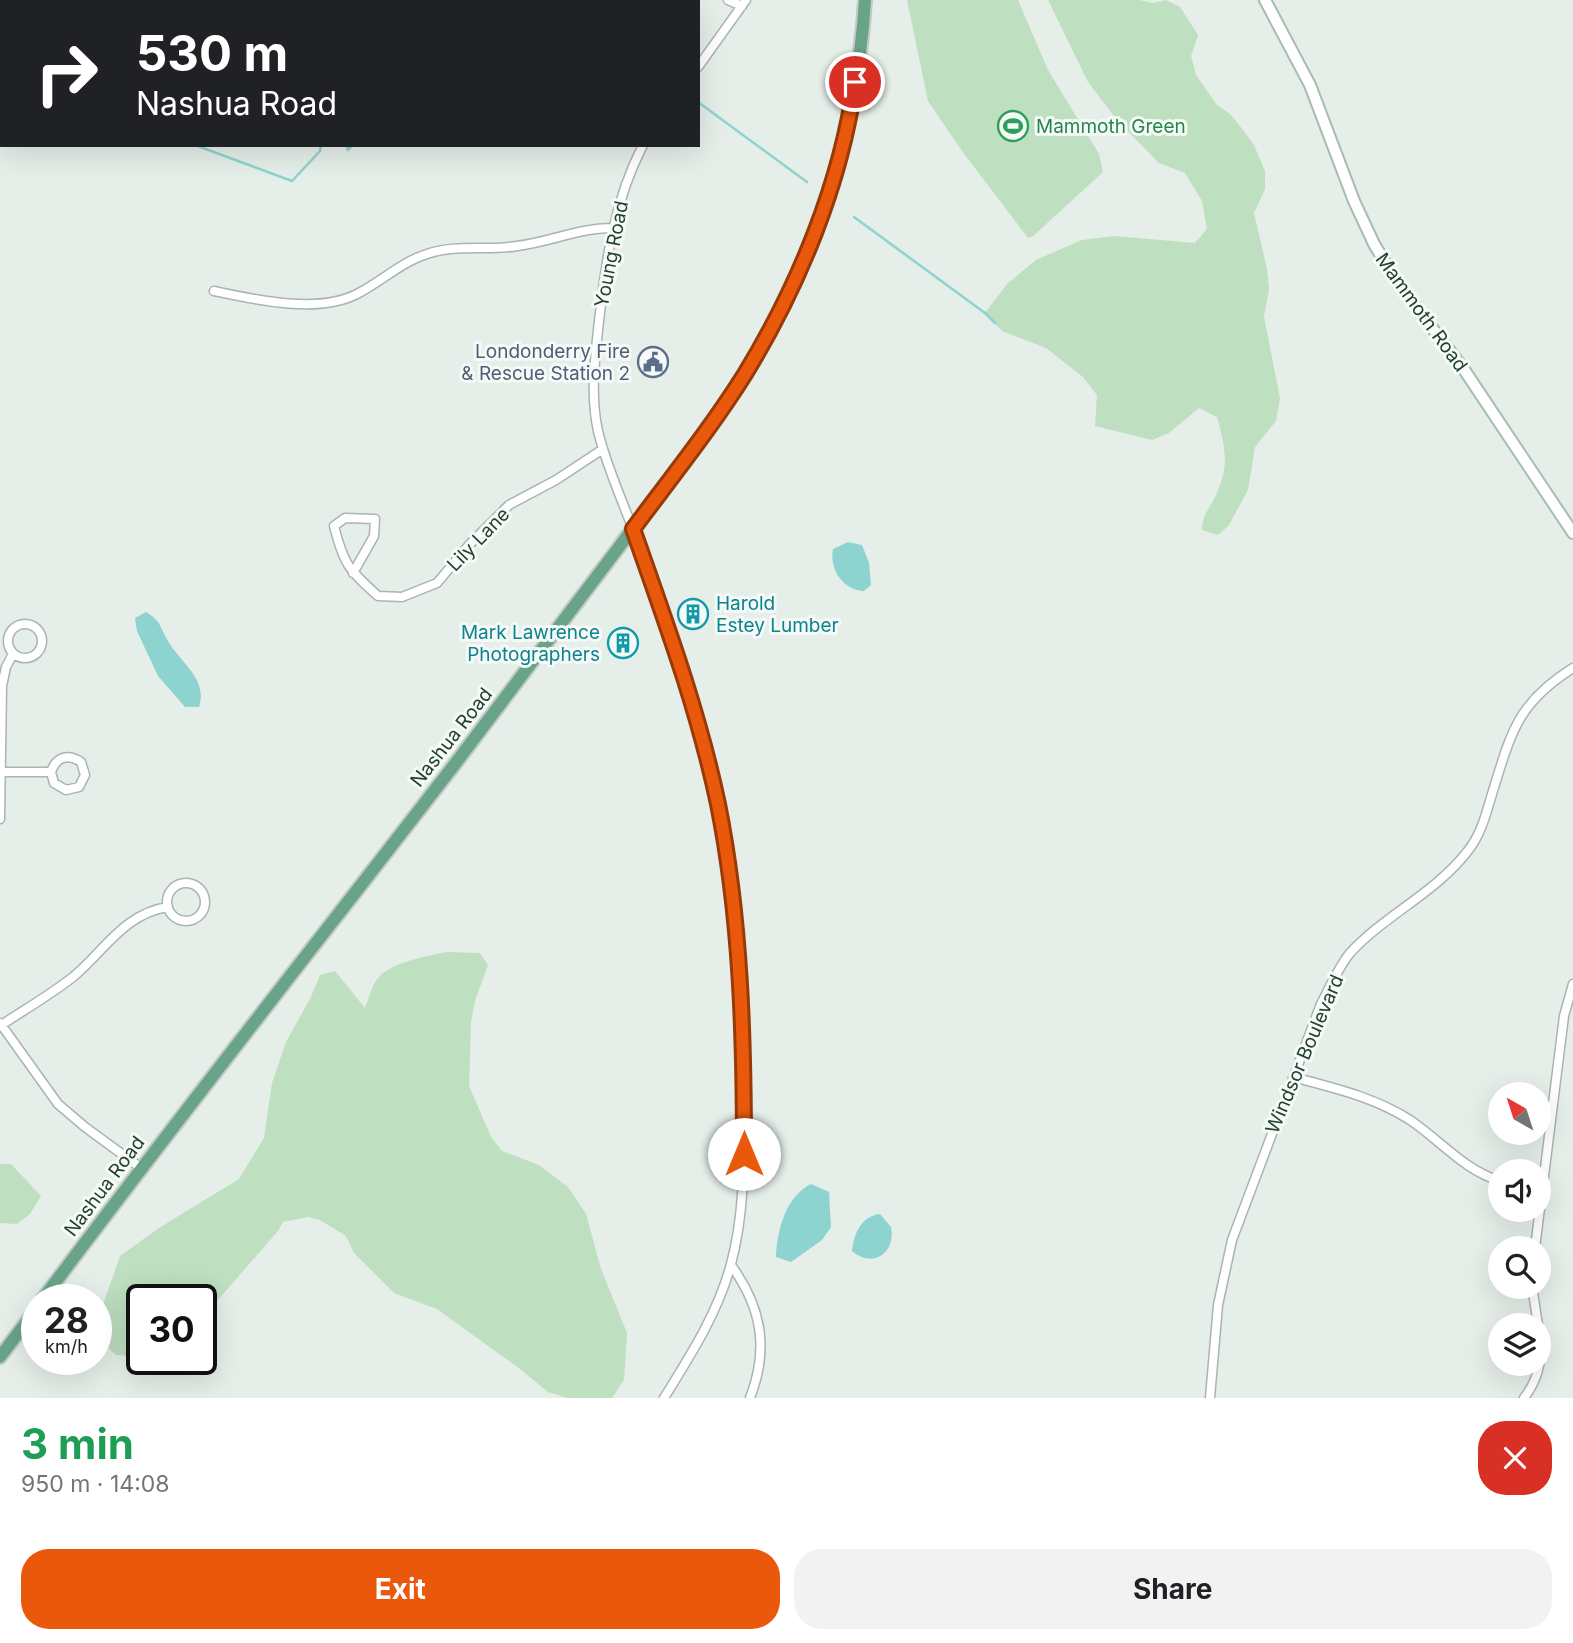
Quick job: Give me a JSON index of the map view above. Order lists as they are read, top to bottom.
{
  "streets": {
    "main road": ["Mammoth Road", "Nashua Road"],
    "street": ["Young Road", "Lily Lane", "Windsor Boulevard"]
  },
  "crossings": [
    ["Young Road", "Lily Lane"],
    ["Young Road", "Nashua Road"]
  ],
  "places": {
    "sports": ["Mammoth Green"],
    "public building": ["Londonderry Fire & Rescue Station 2"],
    "building": ["Harold Estey Lumber", "Mark Lawrence Photographers"]
  },
  "north": "top left",
  "page": {
    "turn": ["530 m", "Nashua Road"],
    "speed": "28 km/h",
    "limit": "30",
    "heading": ["3 min", "950 m · 14:08"],
    "buttons": ["Exit", "Share"]
  }
}
